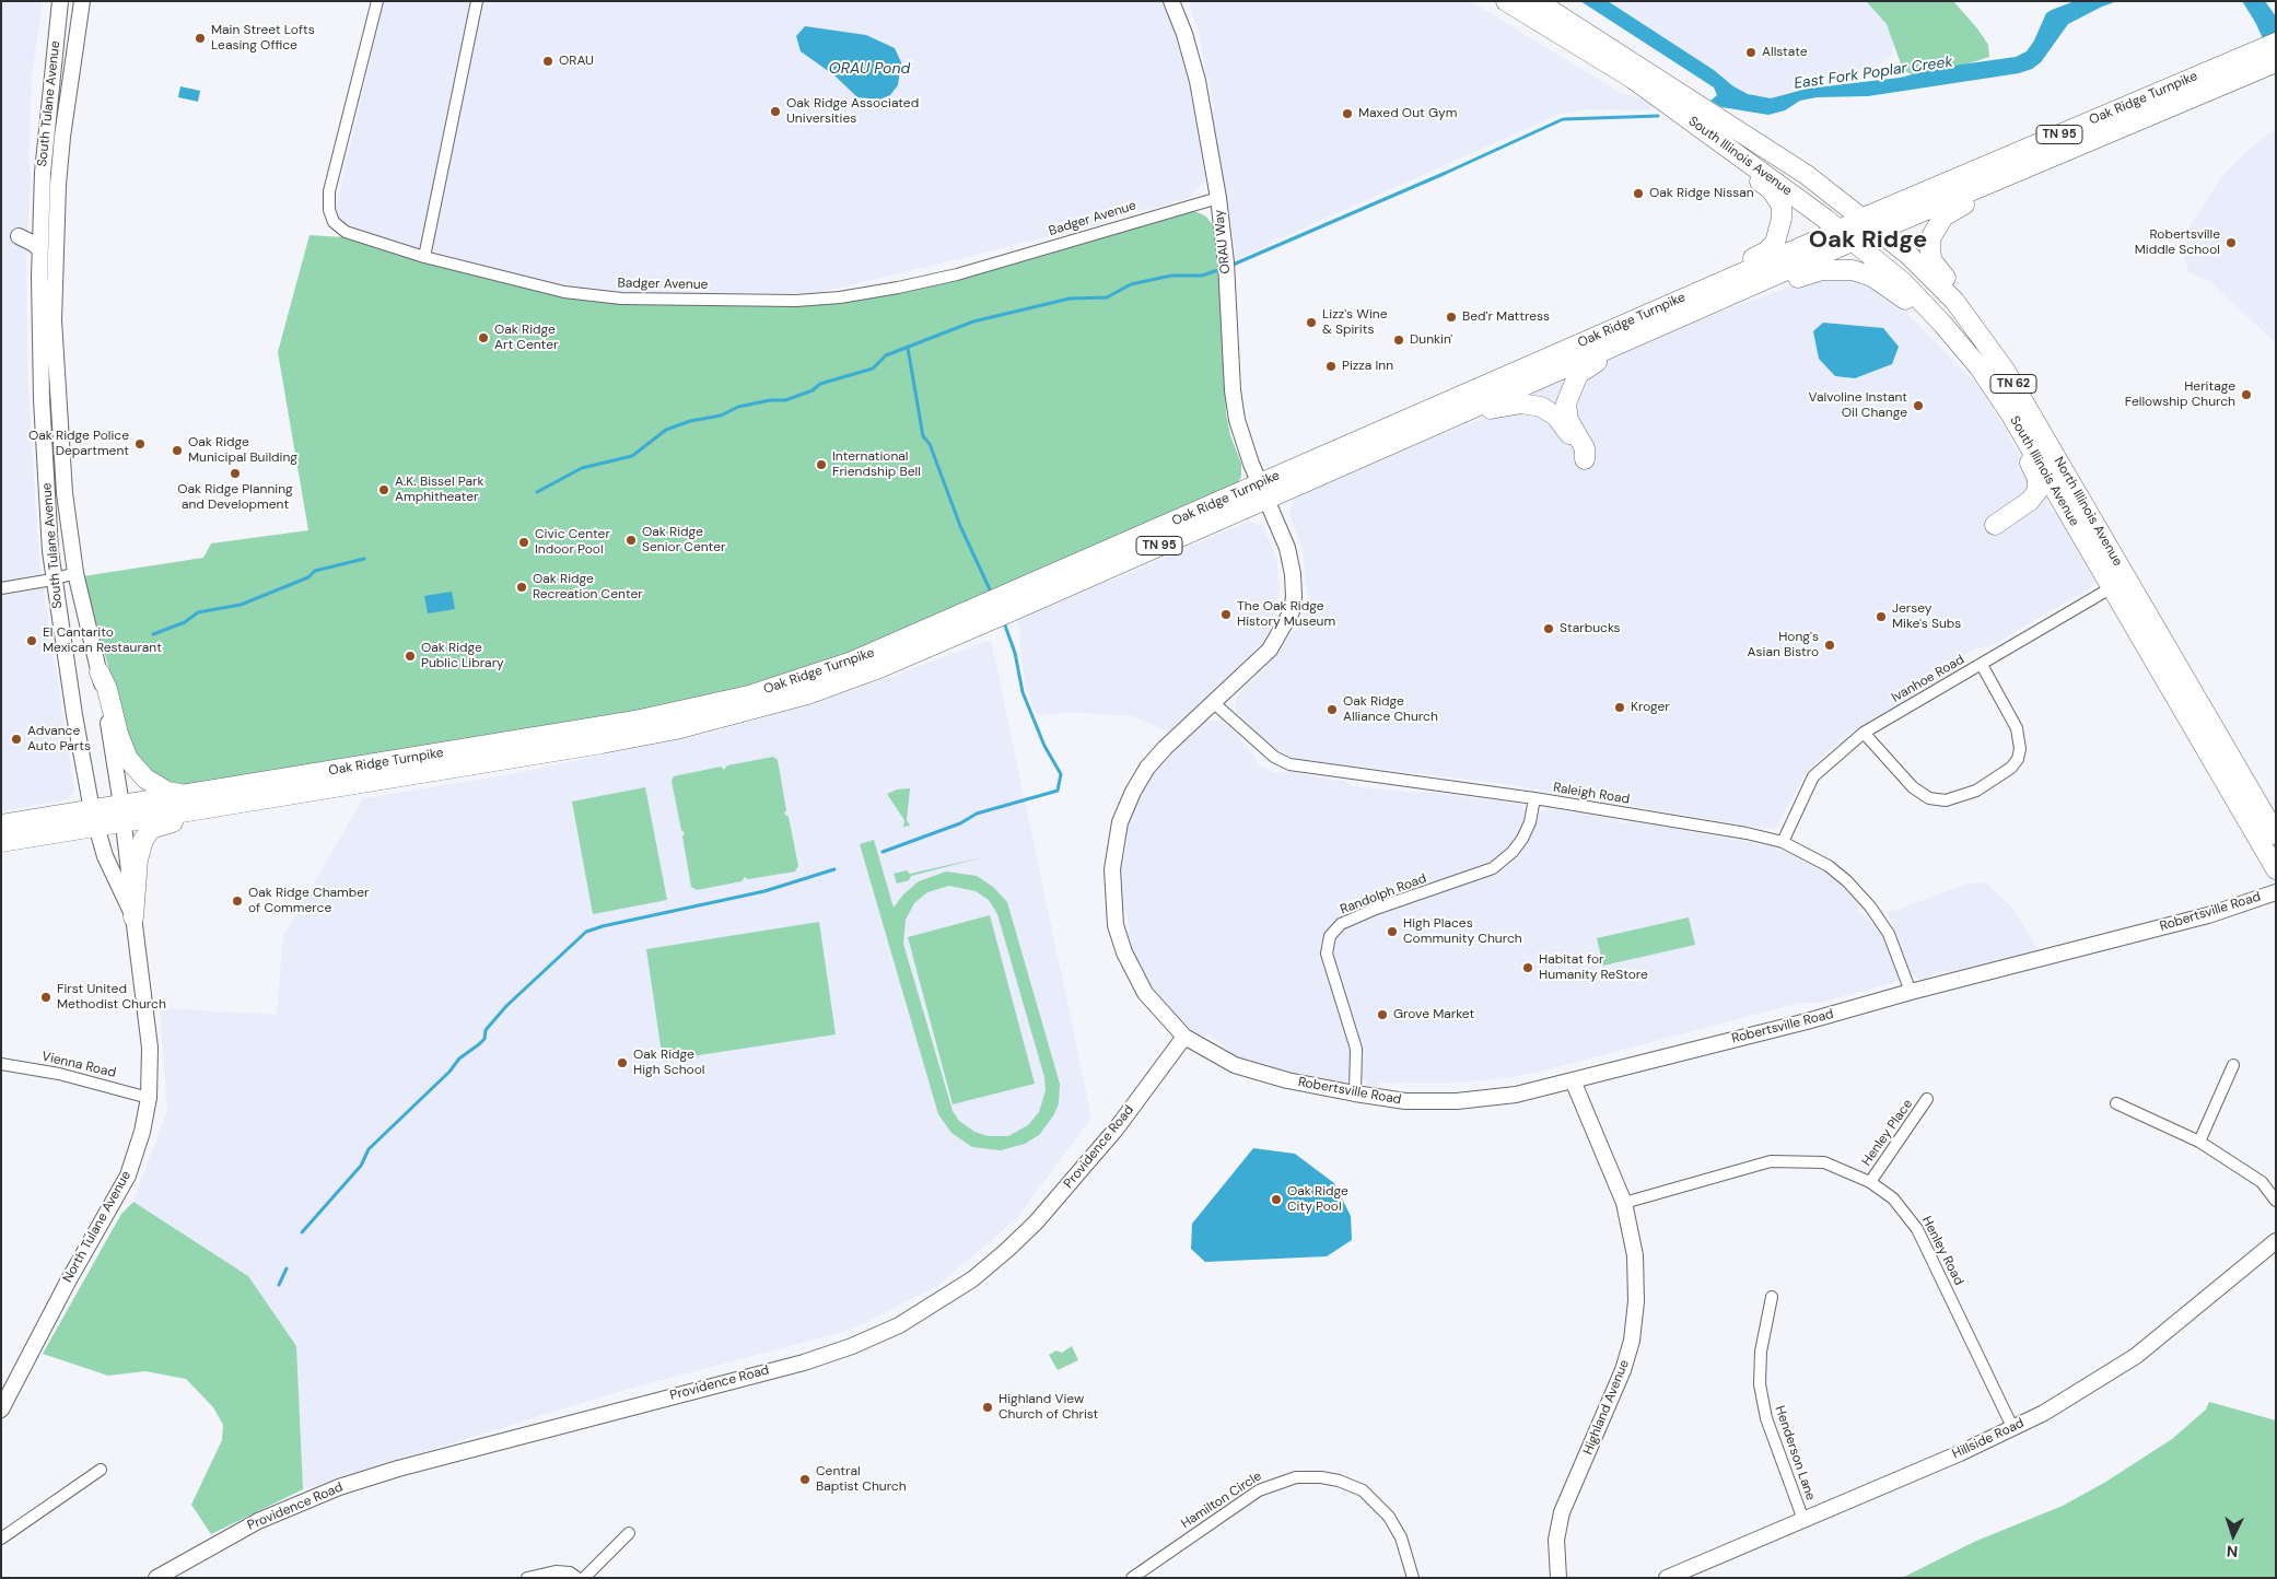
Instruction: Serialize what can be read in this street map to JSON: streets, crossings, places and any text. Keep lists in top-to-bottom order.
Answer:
{
  "streets": {
    "highway": [
      "Oak Ridge Turnpike",
      "TN 95",
      "South Illinois Avenue",
      "TN 62",
      "North Illinois Avenue"
    ],
    "street": [
      "South Tulane Avenue",
      "Badger Avenue",
      "ORAU Way",
      "Ivanhoe Road",
      "Raleigh Road",
      "Randolph Road",
      "Robertsville Road",
      "Vienna Road",
      "Henley Place",
      "Providence Road",
      "North Tulane Avenue",
      "Henley Road",
      "Highland Avenue",
      "Hillside Road",
      "Henderson Lane",
      "Hamilton Circle"
    ]
  },
  "crossings": [
    ["Oak Ridge Turnpike", "South Tulane Avenue"],
    ["Oak Ridge Turnpike", "South Illinois Avenue"],
    ["Oak Ridge Turnpike", "ORAU Way"],
    ["Oak Ridge Turnpike", "North Illinois Avenue"],
    ["Oak Ridge Turnpike", "Robertsville Road"],
    ["Oak Ridge Turnpike", "North Tulane Avenue"],
    ["South Tulane Avenue", "North Tulane Avenue"],
    ["South Illinois Avenue", "North Illinois Avenue"],
    ["South Illinois Avenue", "Ivanhoe Road"],
    ["Badger Avenue", "ORAU Way"],
    ["ORAU Way", "Robertsville Road"],
    ["North Illinois Avenue", "Ivanhoe Road"],
    ["Ivanhoe Road", "Raleigh Road"],
    ["Raleigh Road", "Randolph Road"],
    ["Raleigh Road", "Robertsville Road"],
    ["Randolph Road", "Robertsville Road"],
    ["Robertsville Road", "Providence Road"],
    ["Robertsville Road", "Highland Avenue"],
    ["Vienna Road", "North Tulane Avenue"],
    ["Henley Place", "Henley Road"],
    ["Henley Road", "Highland Avenue"],
    ["Henley Road", "Hillside Road"],
    ["Hillside Road", "Henderson Lane"]
  ],
  "districts": ["Oak Ridge"],
  "water": ["ORAU Pond", "East Fork Poplar Creek"],
  "places": [
    "Main Street Lofts Leasing Office",
    "Allstate",
    "ORAU",
    "Oak Ridge Associated Universities",
    "Maxed Out Gym",
    "Oak Ridge Nissan",
    "Robertsville Middle School",
    "Bed'r Mattress",
    "Lizz's Wine & Spirits",
    "Oak Ridge Art Center",
    "Dunkin'",
    "Pizza Inn",
    "Heritage Fellowship Church",
    "Valvoline Instant Oil Change",
    "Oak Ridge Police Department",
    "Oak Ridge Municipal Building",
    "International Friendship Bell",
    "Oak Ridge Planning and Development",
    "A.K. Bissel Park Amphitheater",
    "Oak Ridge Senior Center",
    "Civic Center Indoor Pool",
    "Oak Ridge Recreation Center",
    "The Oak Ridge History Museum",
    "Jersey Mike's Subs",
    "Starbucks",
    "El Cantarito Mexican Restaurant",
    "Hong's Asian Bistro",
    "Oak Ridge Public Library",
    "Kroger",
    "Oak Ridge Alliance Church",
    "Advance Auto Parts",
    "Oak Ridge Chamber of Commerce",
    "High Places Community Church",
    "Habitat for Humanity ReStore",
    "First United Methodist Church",
    "Grove Market",
    "Oak Ridge High School",
    "Oak Ridge City Pool",
    "Highland View Church of Christ",
    "Central Baptist Church"
  ],
  "north": "bottom"
}
